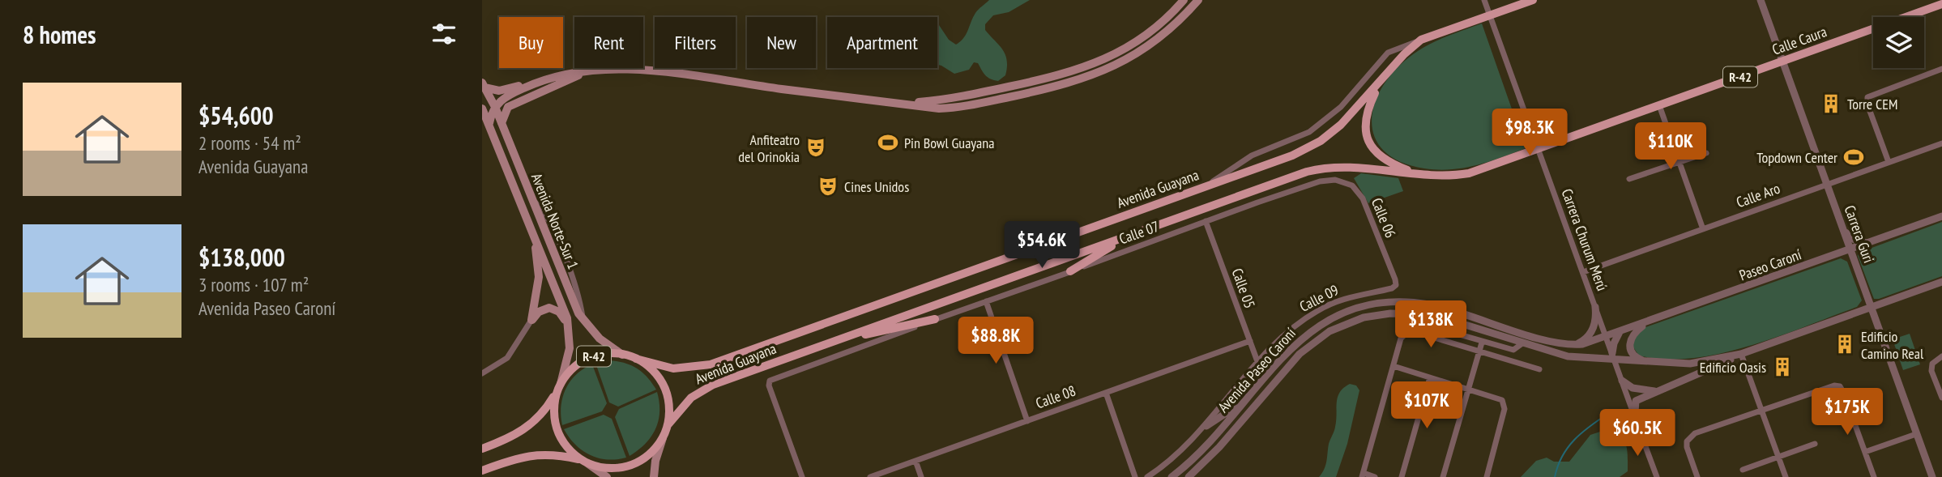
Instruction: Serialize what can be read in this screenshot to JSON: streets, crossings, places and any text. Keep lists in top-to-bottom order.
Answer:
{
  "streets": {
    "main road": [
      "Calle Caura",
      "R-42",
      "Avenida Guayana",
      "Avenida Norte-Sur 1"
    ],
    "street": [
      "Calle Aro",
      "Calle 06",
      "Calle 07",
      "Carrera Guri",
      "Carrera Churum Merú",
      "Paseo Caroní",
      "Calle 05",
      "Calle 09",
      "Avenida Paseo Caroní",
      "Calle 08"
    ]
  },
  "crossings": [
    ["Calle Caura", "R-42"],
    ["Calle Caura", "Avenida Guayana"],
    ["Calle Caura", "Carrera Guri"],
    ["Calle Caura", "Carrera Churum Merú"],
    ["R-42", "Avenida Guayana"],
    ["R-42", "Avenida Norte-Sur 1"],
    ["R-42", "Carrera Churum Merú"],
    ["Avenida Guayana", "Avenida Norte-Sur 1"],
    ["Avenida Guayana", "Carrera Churum Merú"],
    ["Calle Aro", "Carrera Guri"],
    ["Calle Aro", "Carrera Churum Merú"],
    ["Calle 06", "Calle 07"],
    ["Calle 06", "Calle 09"],
    ["Calle 07", "Calle 05"],
    ["Carrera Guri", "Paseo Caroní"],
    ["Carrera Churum Merú", "Paseo Caroní"],
    ["Carrera Churum Merú", "Avenida Paseo Caroní"],
    ["Paseo Caroní", "Avenida Paseo Caroní"],
    ["Calle 05", "Calle 09"],
    ["Calle 05", "Calle 08"]
  ],
  "places": {
    "building": ["Torre CEM", "Edificio Camino Real", "Edificio Oasis"],
    "sports": ["Pin Bowl Guayana", "Topdown Center"],
    "theatre": ["Anfiteatro del Orinokia", "Cines Unidos"]
  },
  "page": {
    "heading": "8 homes",
    "chip": [
      "Buy",
      "Rent",
      "Filters",
      "New",
      "Apartment"
    ],
    "list": [
      {
        "name": "$54,600",
        "note": "2 rooms · 54 m² · Avenida Guayana"
      },
      {
        "name": "$138,000",
        "note": "3 rooms · 107 m² · Avenida Paseo Caroní"
      }
    ],
    "price": [
      "$98.3K",
      "$110K",
      "$54.6K",
      "$138K",
      "$88.8K",
      "$107K",
      "$175K",
      "$60.5K"
    ]
  }
}
